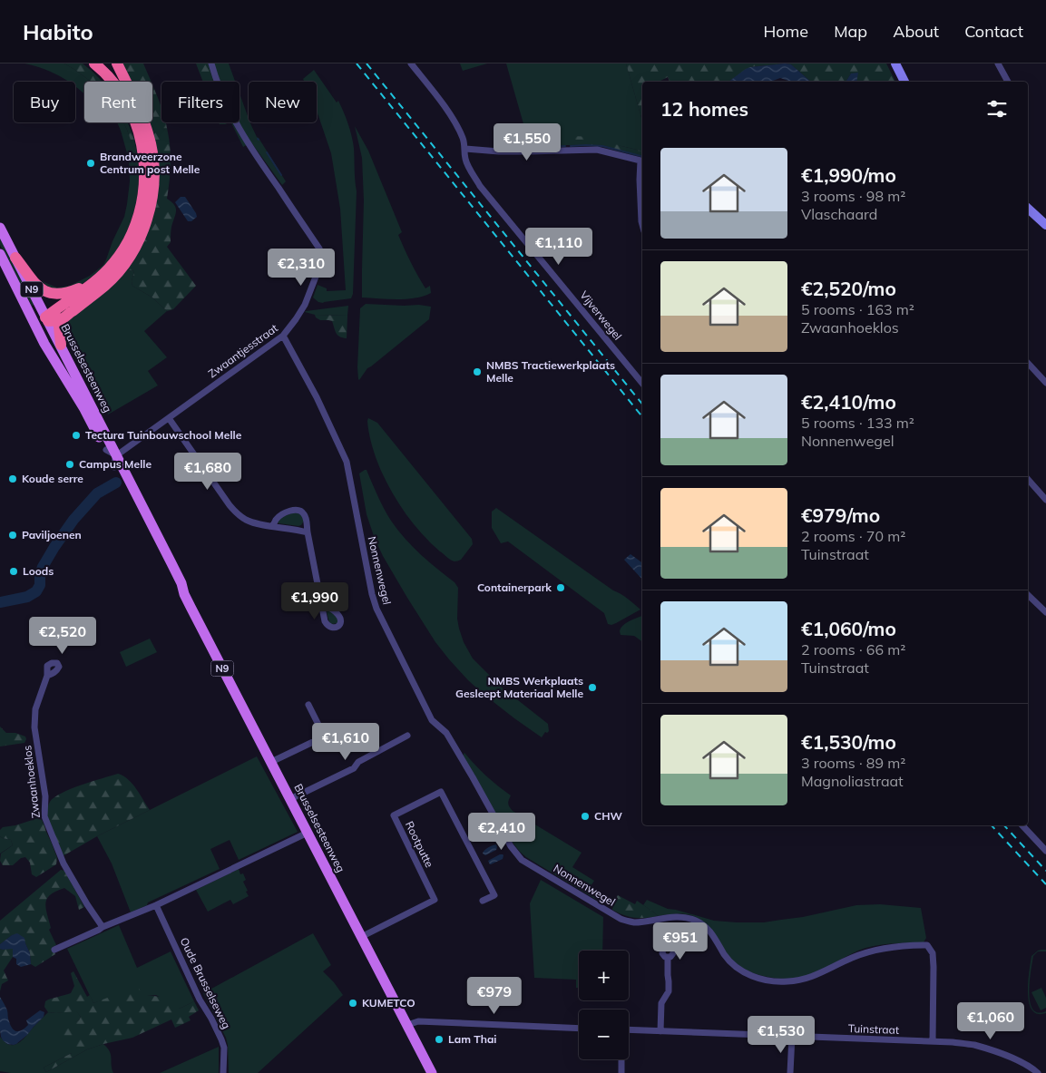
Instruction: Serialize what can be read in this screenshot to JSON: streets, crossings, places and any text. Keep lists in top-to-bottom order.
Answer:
{
  "streets": {
    "main road": ["N9", "Brusselsesteenweg"],
    "street": [
      "Vijverwegel",
      "Zwaantjesstraat",
      "Nonnenwegel",
      "Zwaanhoeklos",
      "Rootputte",
      "Oude Brusselseweg",
      "Tuinstraat"
    ]
  },
  "crossings": [
    ["Zwaantjesstraat", "Brusselsesteenweg"],
    ["Zwaantjesstraat", "Nonnenwegel"],
    ["Brusselsesteenweg", "Rootputte"],
    ["Nonnenwegel", "Tuinstraat"]
  ],
  "places": [
    "Brandweerzone Centrum post Melle",
    "NMBS Tractiewerkplaats Melle",
    "Tectura Tuinbouwschool Melle",
    "Campus Melle",
    "Koude serre",
    "Paviljoenen",
    "Loods",
    "Containerpark",
    "NMBS Werkplaats Gesleept Materiaal Melle",
    "CHW",
    "KUMETCO",
    "Lam Thai"
  ],
  "page": {
    "header": "Habito",
    "nav": [
      "Home",
      "Map",
      "About",
      "Contact"
    ],
    "chip": [
      "Buy",
      "Rent",
      "Filters",
      "New"
    ],
    "heading": "12 homes",
    "price": [
      "€1,550",
      "€1,110",
      "€2,310",
      "€1,680",
      "€1,990",
      "€2,520",
      "€1,610",
      "€2,410",
      "€951",
      "€979",
      "€1,060",
      "€1,530"
    ],
    "list": [
      {
        "name": "€1,990/mo",
        "note": "3 rooms · 98 m² · Vlaschaard"
      },
      {
        "name": "€2,520/mo",
        "note": "5 rooms · 163 m² · Zwaanhoeklos"
      },
      {
        "name": "€2,410/mo",
        "note": "5 rooms · 133 m² · Nonnenwegel"
      },
      {
        "name": "€979/mo",
        "note": "2 rooms · 70 m² · Tuinstraat"
      },
      {
        "name": "€1,060/mo",
        "note": "2 rooms · 66 m² · Tuinstraat"
      },
      {
        "name": "€1,530/mo",
        "note": "3 rooms · 89 m² · Magnoliastraat"
      }
    ],
    "map_buttons": ["+", "−"]
  }
}
